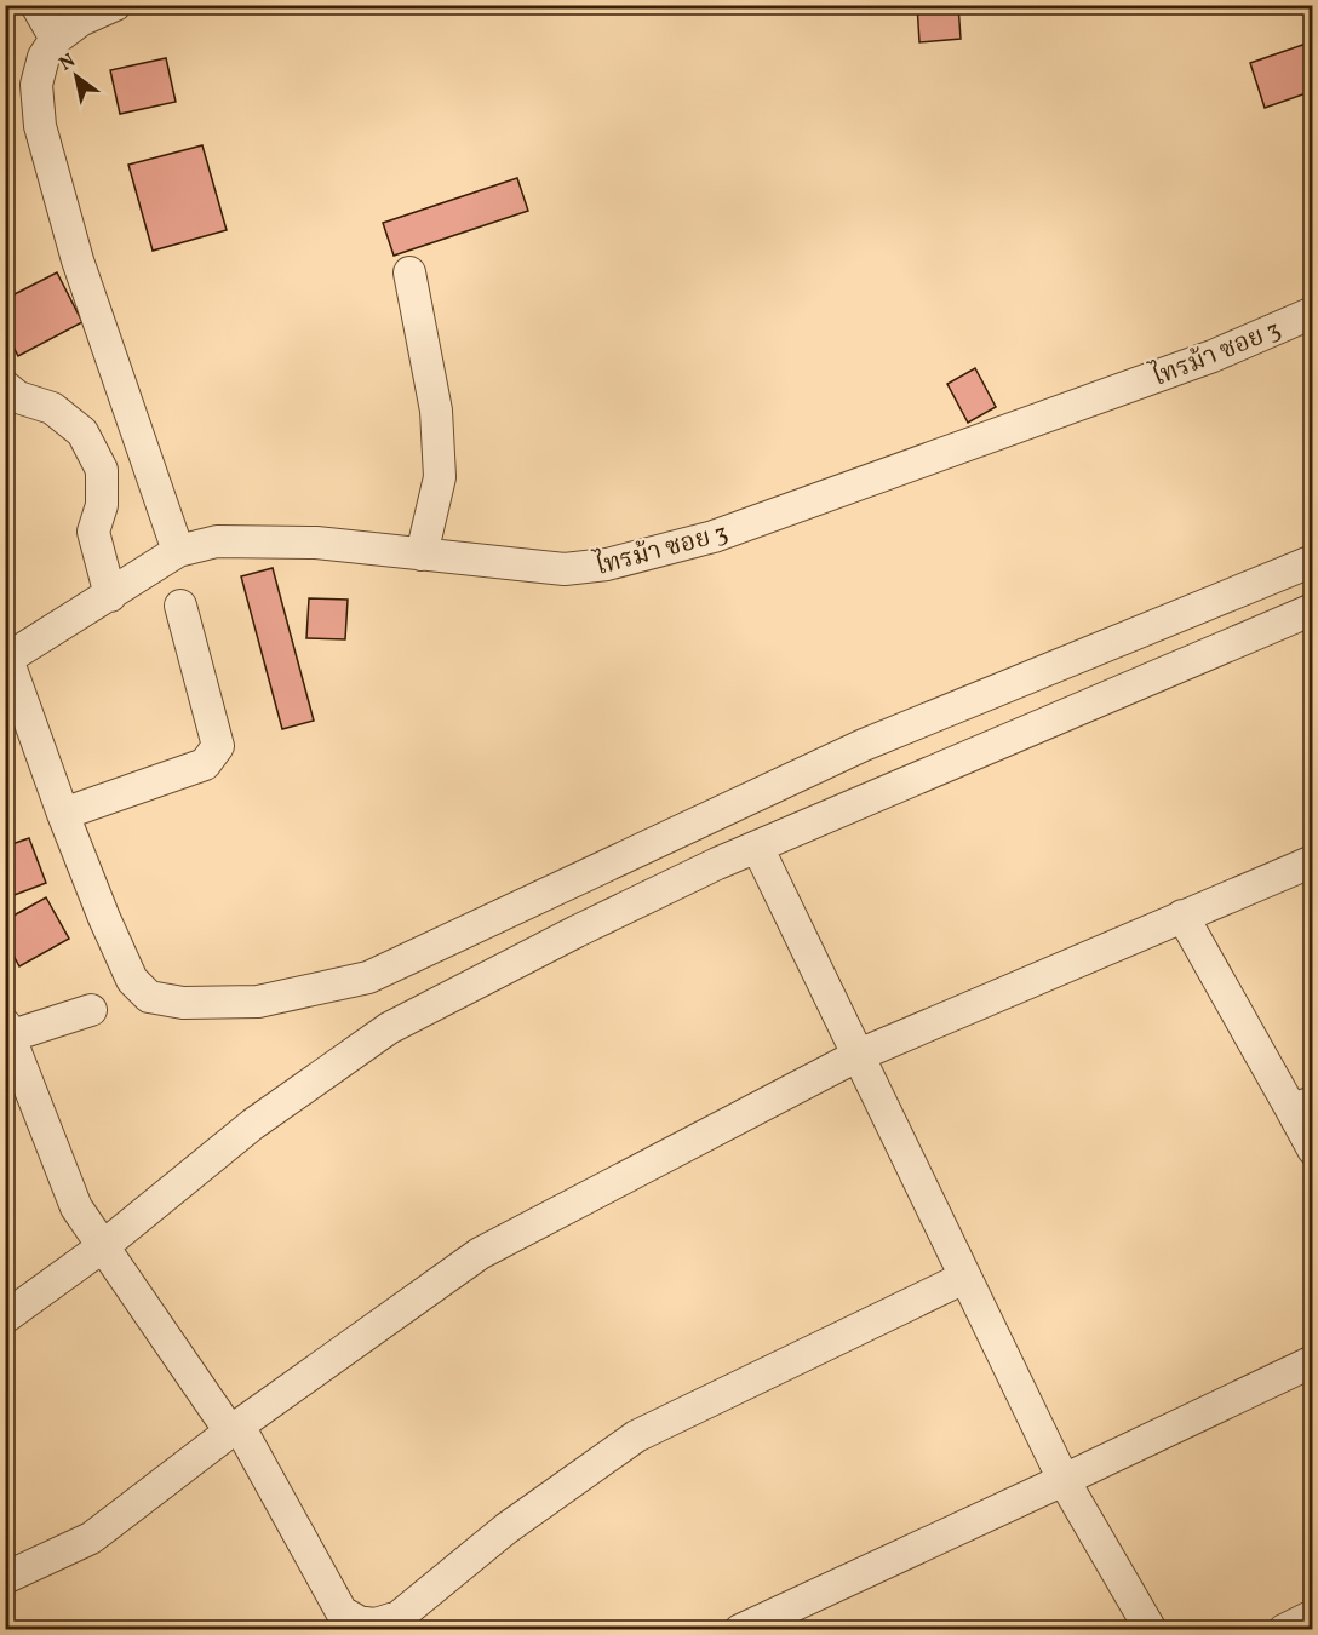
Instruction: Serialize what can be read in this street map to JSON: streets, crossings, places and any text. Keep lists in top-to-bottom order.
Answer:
{
  "streets": {
    "street": ["ไทรม้า ซอย 3"]
  },
  "north": "top left"
}
